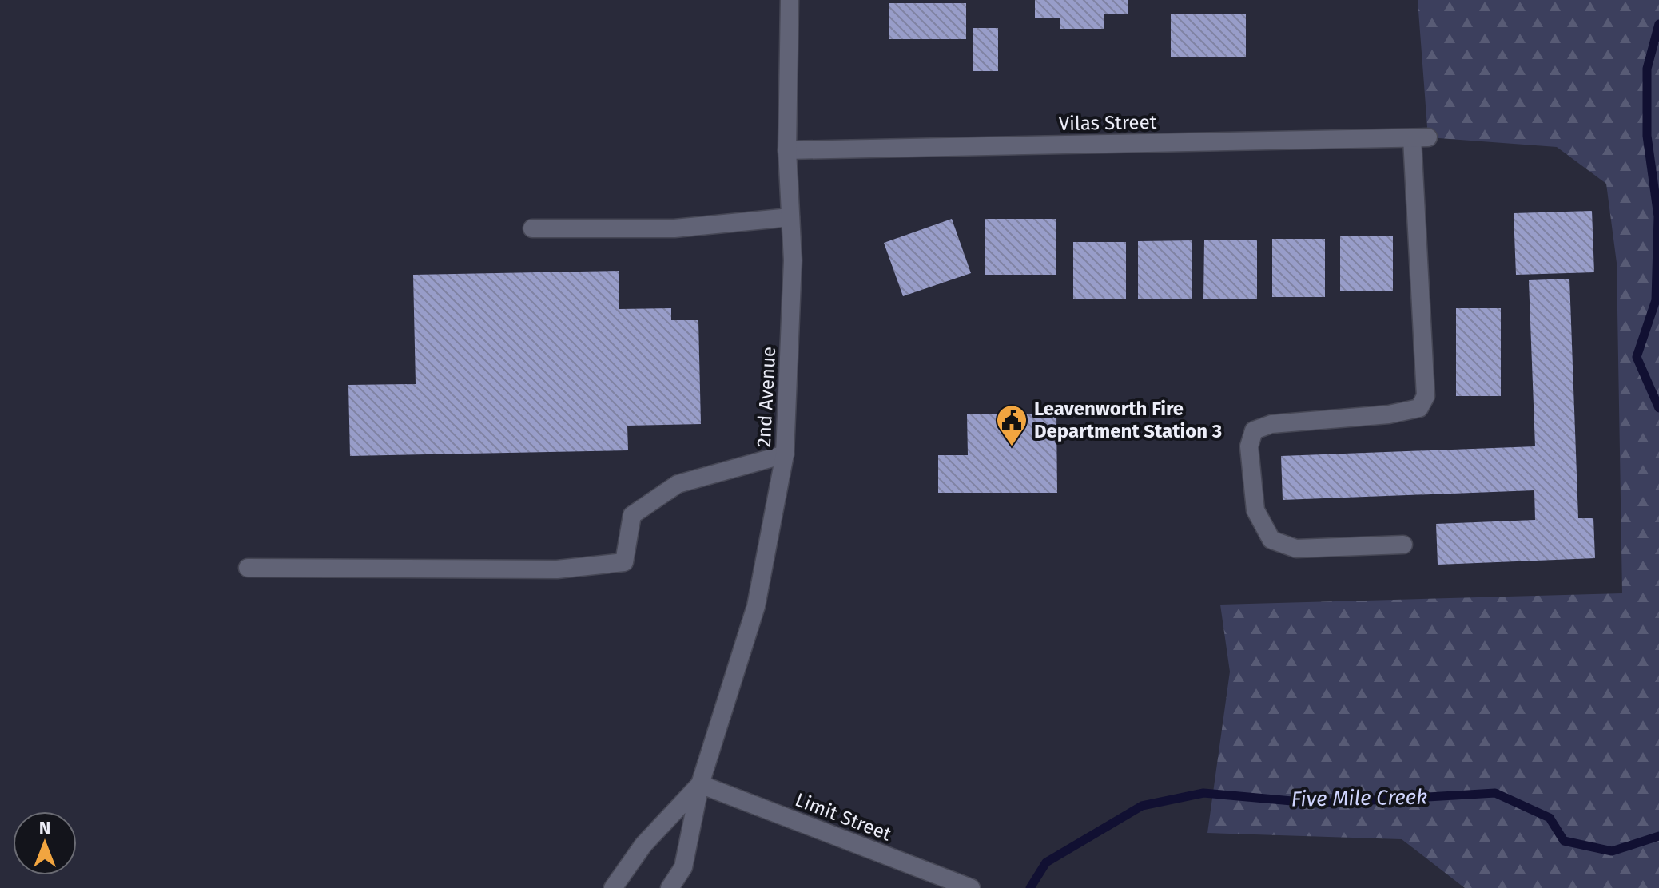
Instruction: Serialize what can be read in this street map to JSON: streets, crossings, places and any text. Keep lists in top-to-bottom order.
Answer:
{
  "streets": {
    "street": ["Vilas Street", "2nd Avenue", "Limit Street"]
  },
  "crossings": [
    ["Vilas Street", "2nd Avenue"],
    ["2nd Avenue", "Limit Street"]
  ],
  "water": ["Five Mile Creek"],
  "places": {
    "public building": ["Leavenworth Fire Department Station 3"]
  },
  "north": "top"
}
